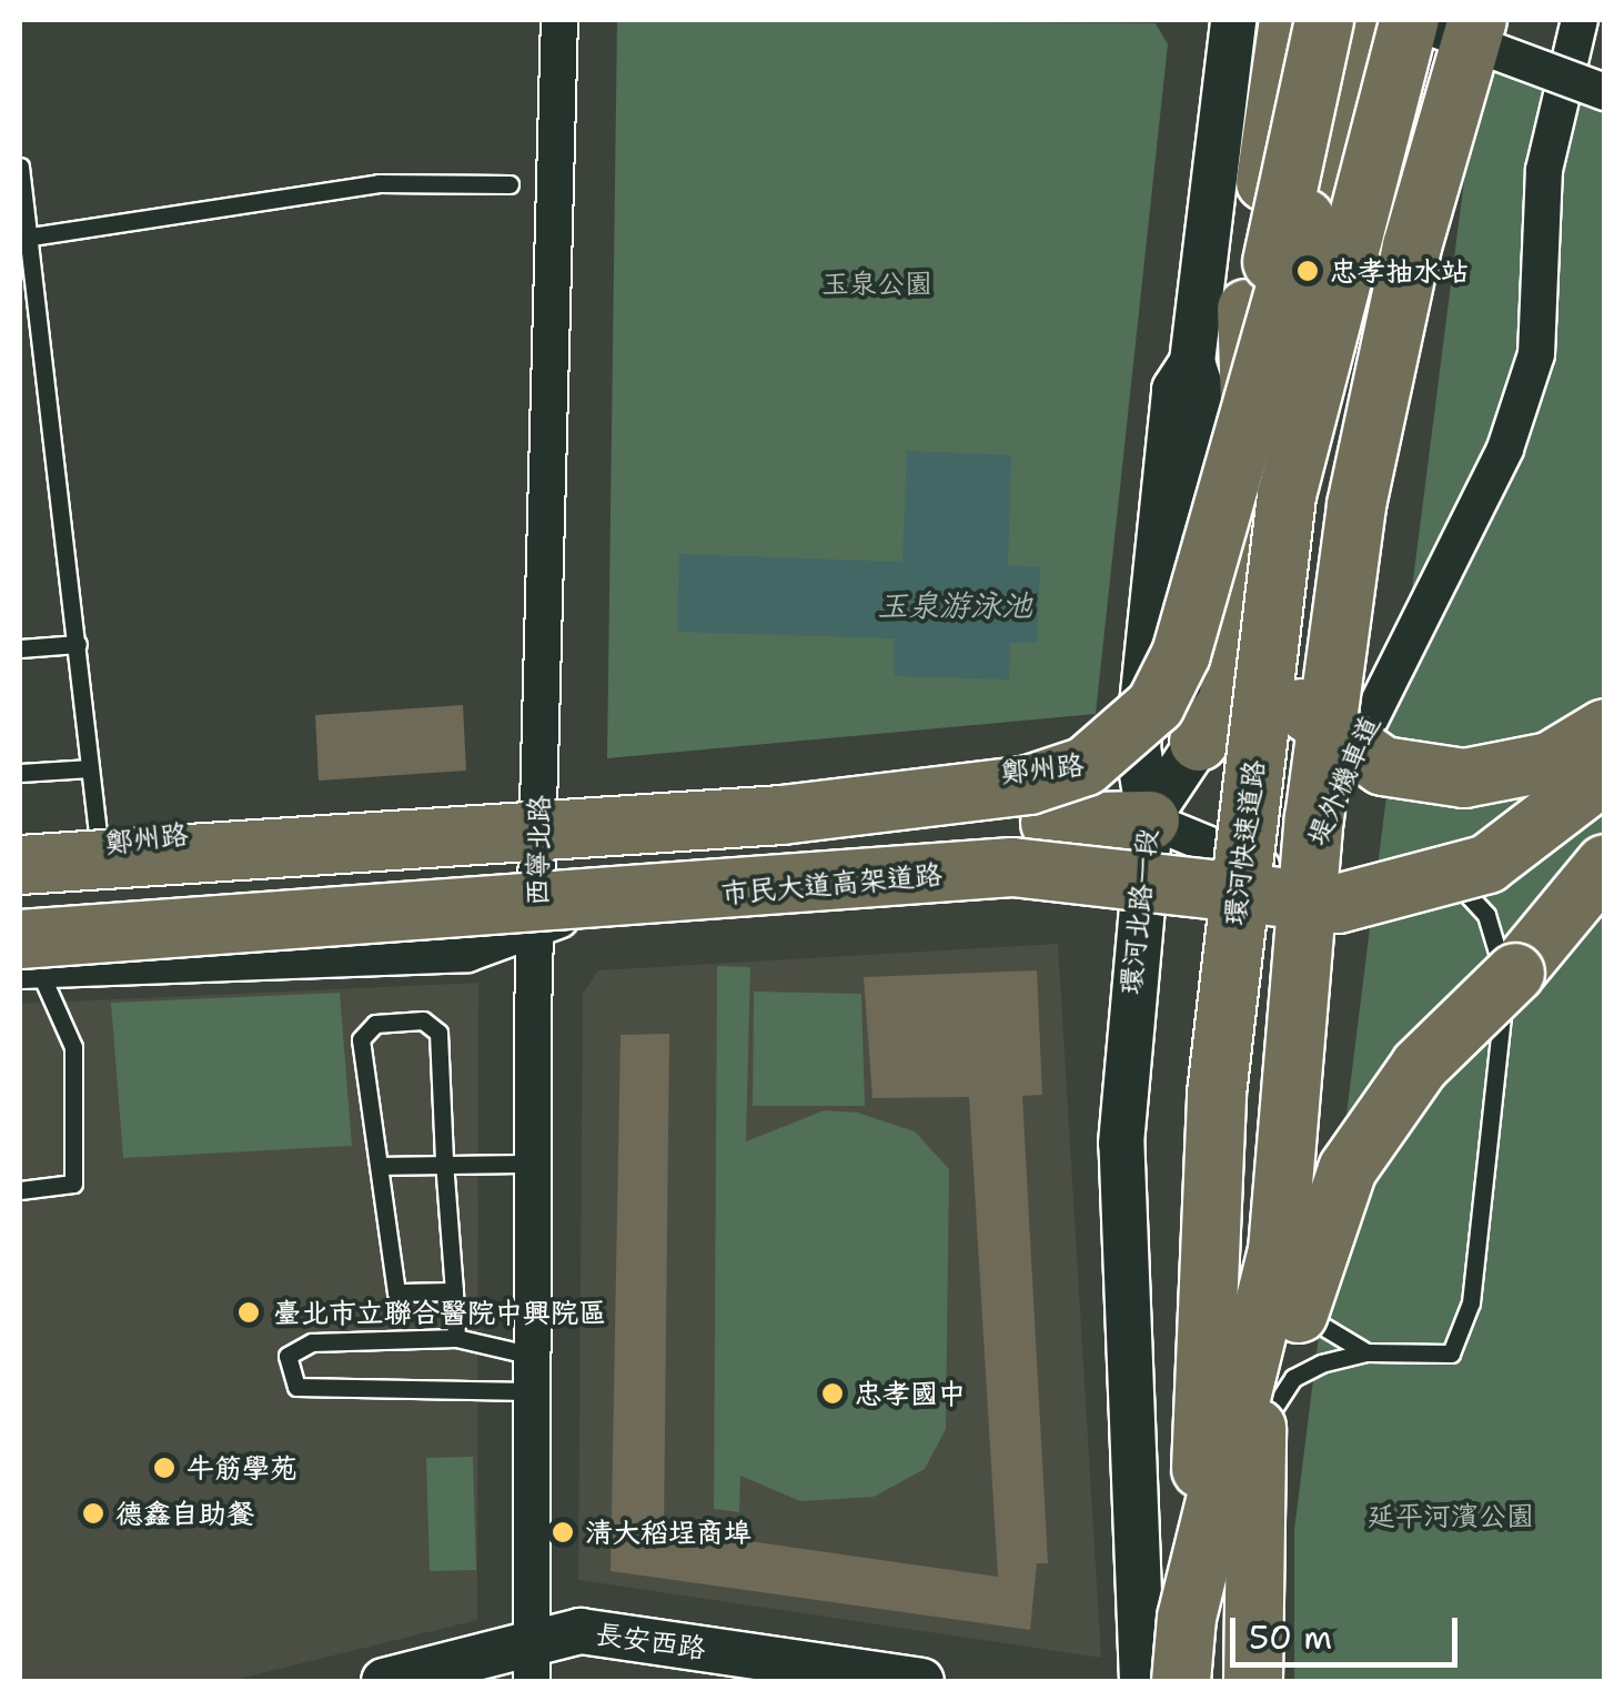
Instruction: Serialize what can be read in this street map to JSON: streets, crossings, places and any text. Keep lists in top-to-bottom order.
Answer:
{
  "streets": {
    "highway": ["環河快速道路", "市民大道高架道路"],
    "street": [
      "鄭州路",
      "堤外機車道",
      "西寧北路",
      "環河北路一段",
      "長安西路"
    ]
  },
  "crossings": [
    ["鄭州路", "西寧北路"],
    ["鄭州路", "環河北路一段"],
    ["西寧北路", "長安西路"]
  ],
  "water": ["玉泉游泳池"],
  "parks": ["玉泉公園", "延平河濱公園"],
  "places": [
    "忠孝抽水站",
    "臺北市立聯合醫院中興院區",
    "忠孝國中",
    "牛筋學苑",
    "德鑫自助餐",
    "清大稻埕商埠"
  ],
  "scale_bar": "50 m"
}
